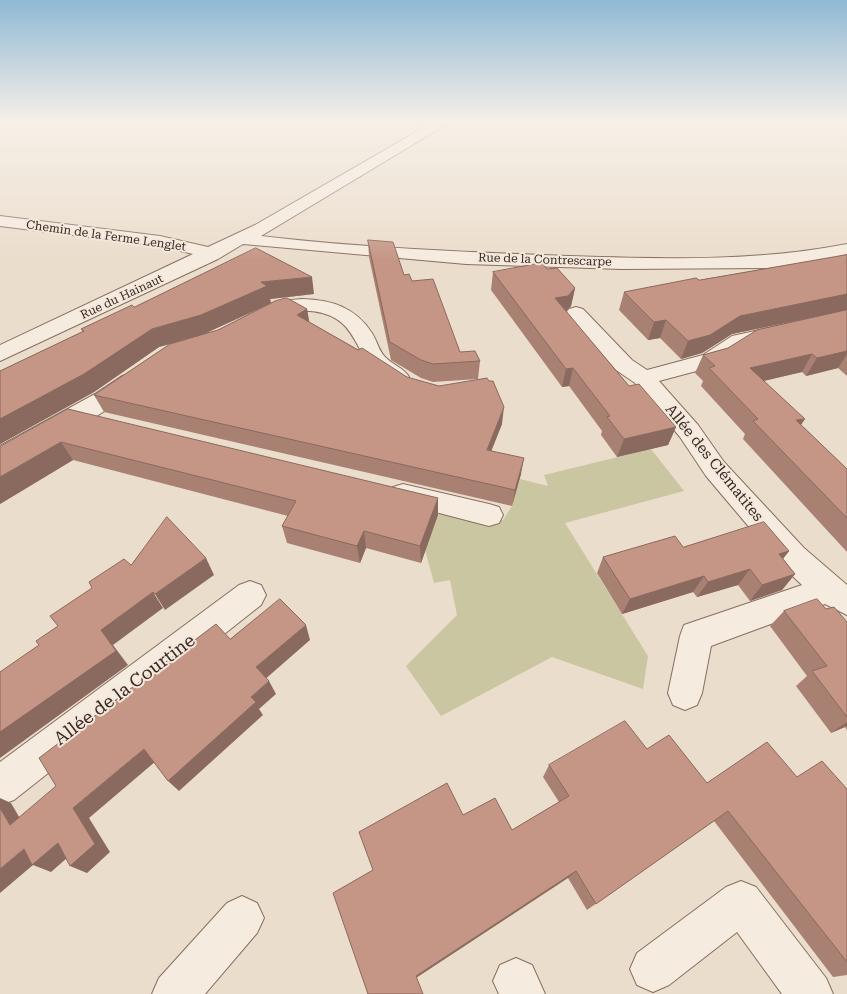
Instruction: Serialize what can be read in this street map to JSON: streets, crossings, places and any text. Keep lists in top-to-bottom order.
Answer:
{
  "streets": {
    "street": [
      "Chemin de la Ferme Lenglet",
      "Rue de la Contrescarpe",
      "Rue du Hainaut",
      "Allée des Clématites",
      "Allée de la Courtine"
    ]
  },
  "crossings": [
    ["Chemin de la Ferme Lenglet", "Rue du Hainaut"],
    ["Rue de la Contrescarpe", "Rue du Hainaut"]
  ]
}
